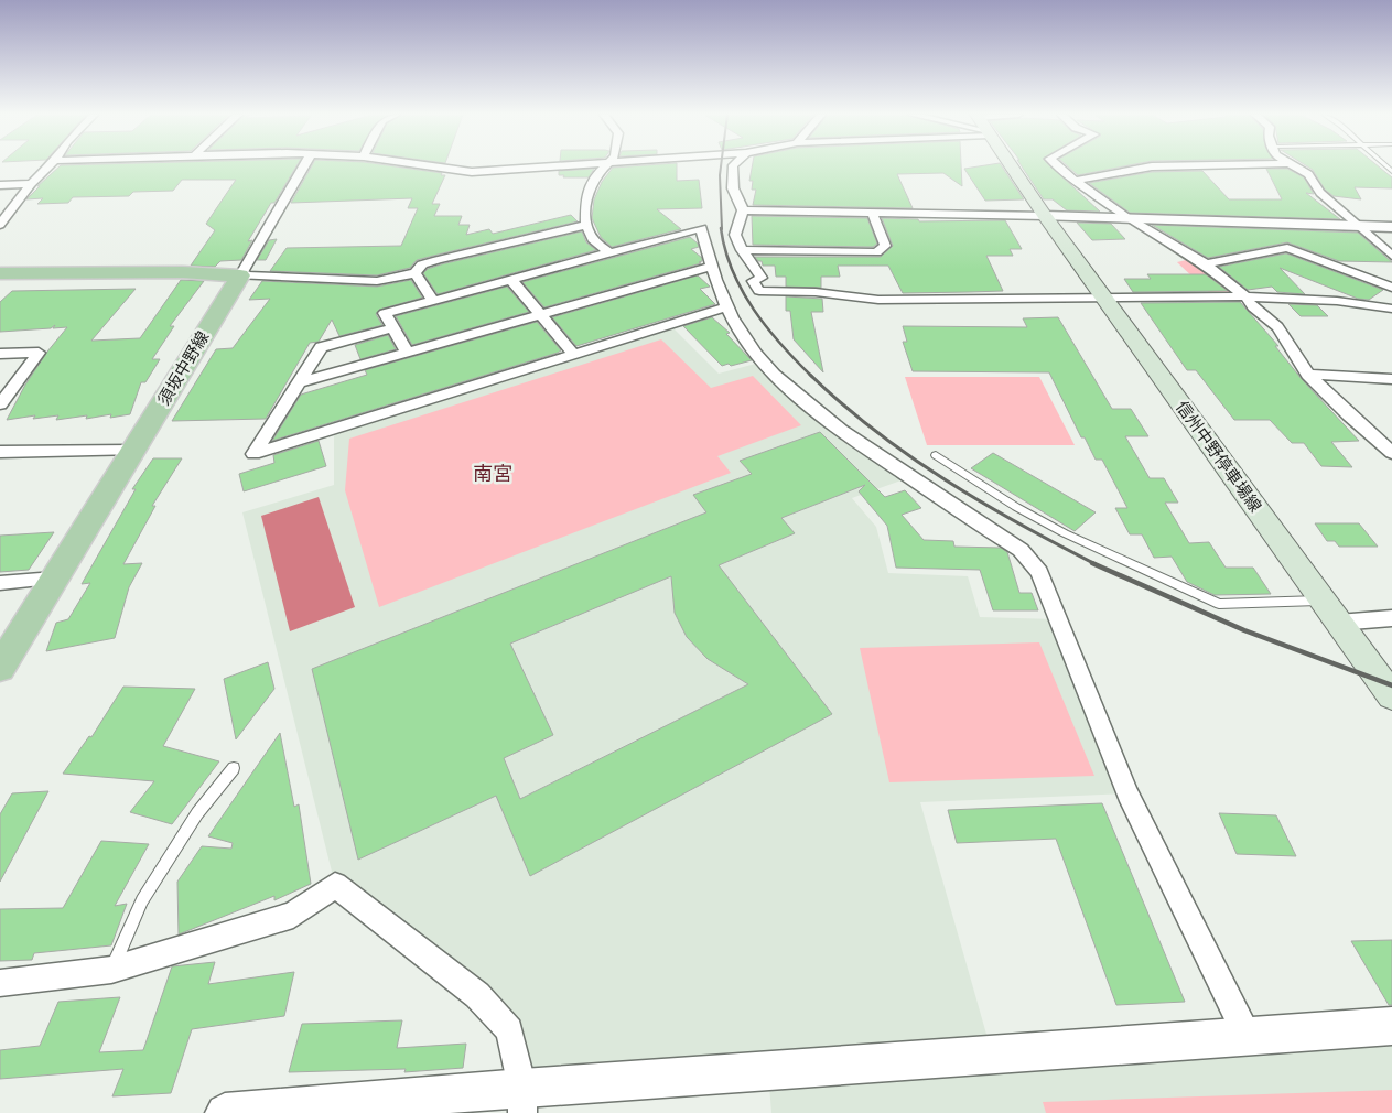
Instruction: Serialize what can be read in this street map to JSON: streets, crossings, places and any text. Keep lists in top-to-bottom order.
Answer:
{
  "streets": {
    "main road": ["須坂中野線", "信州中野停車場線"]
  },
  "districts": ["南宮"]
}
